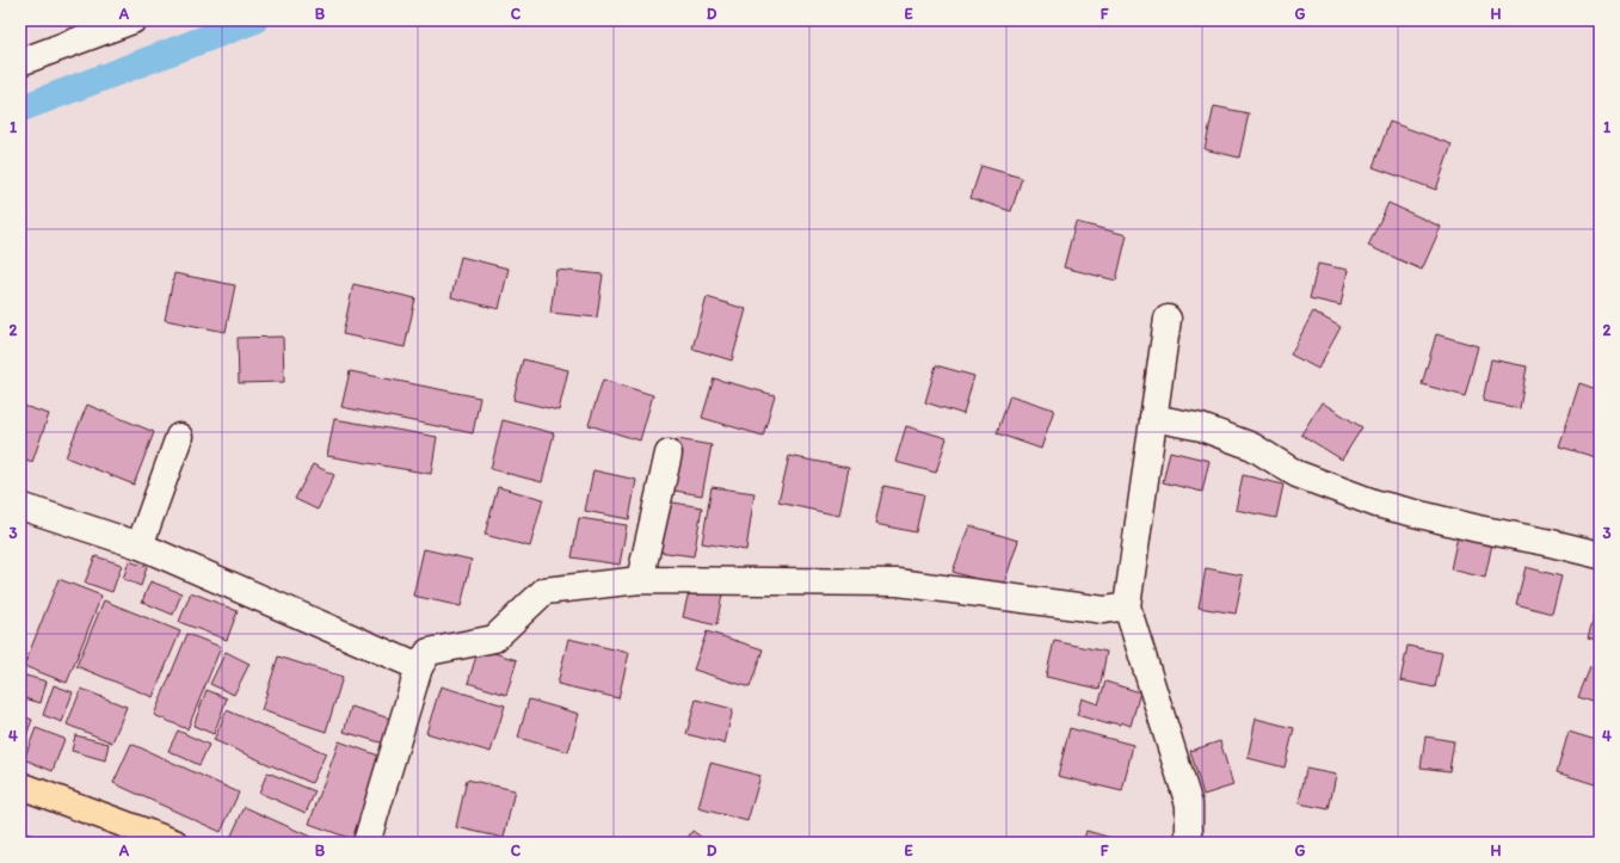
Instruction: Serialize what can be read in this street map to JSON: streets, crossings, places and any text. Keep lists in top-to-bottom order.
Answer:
{
  "grid": {
    "columns": [
      "A",
      "B",
      "C",
      "D",
      "E",
      "F",
      "G",
      "H"
    ],
    "rows": [
      "1",
      "2",
      "3",
      "4"
    ]
  }
}
